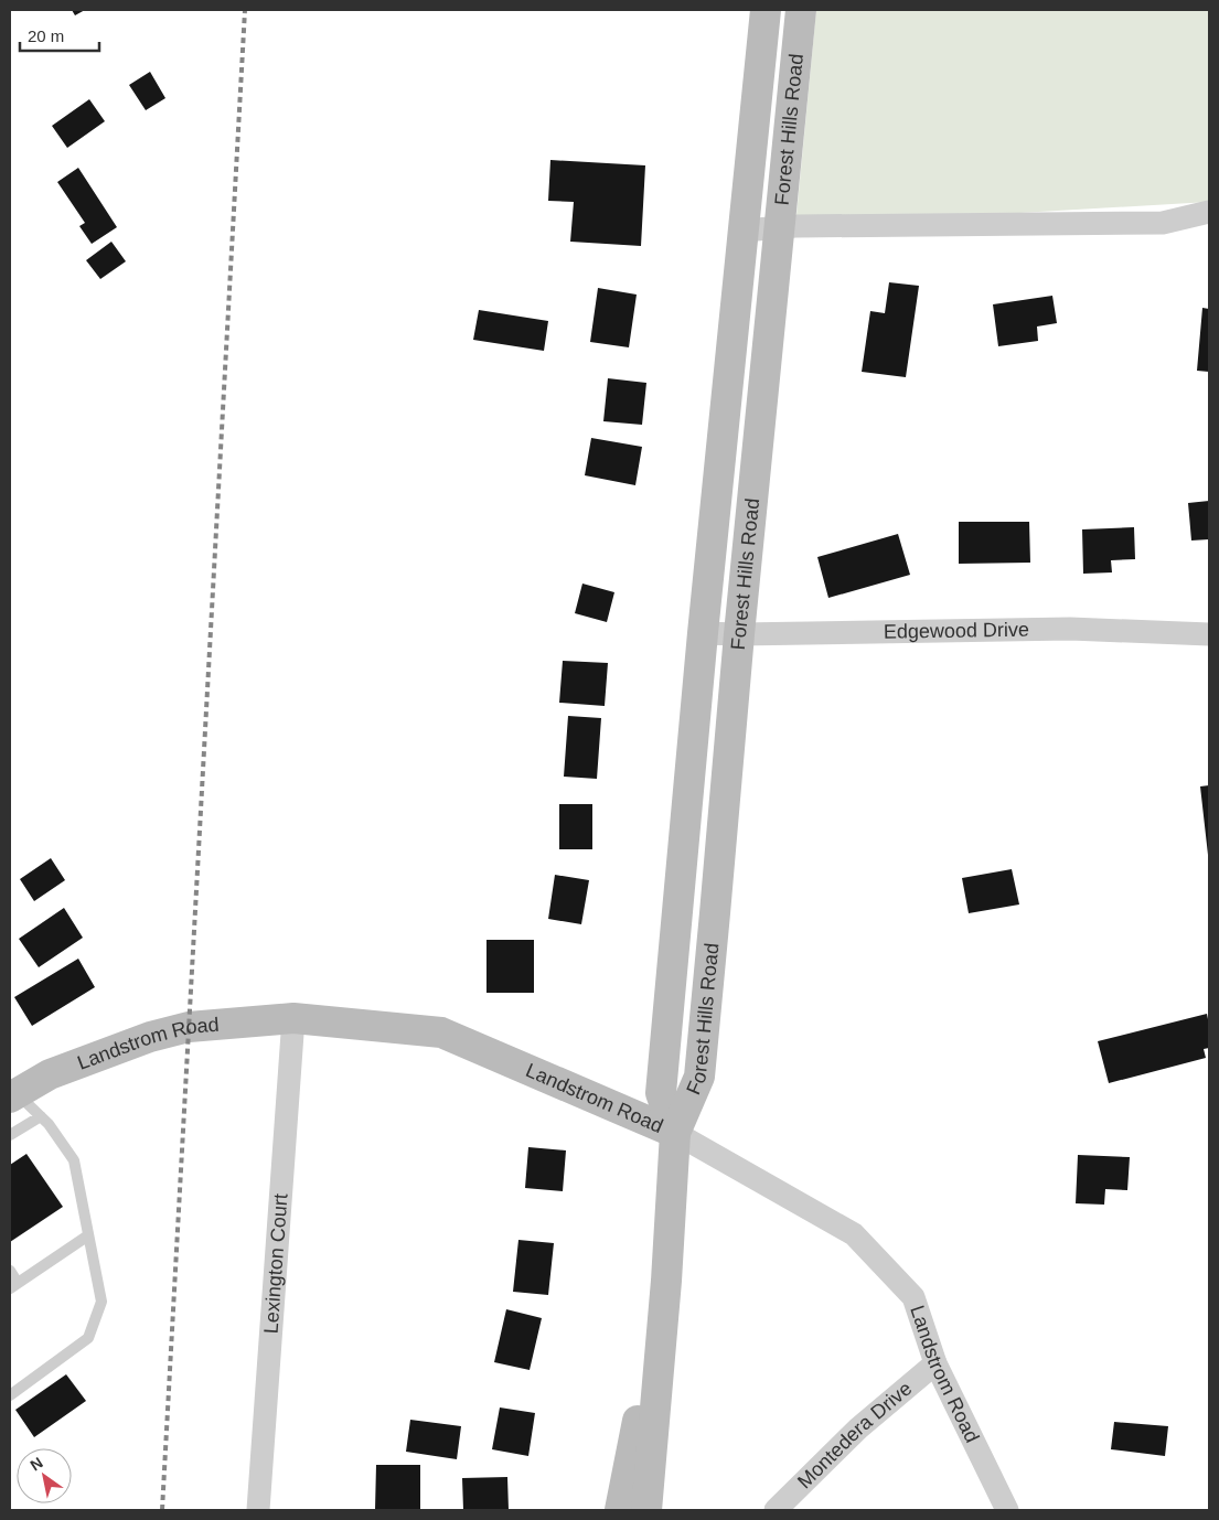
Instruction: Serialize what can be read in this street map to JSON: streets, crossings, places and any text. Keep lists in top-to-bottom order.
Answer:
{
  "streets": {
    "street": [
      "Forest Hills Road",
      "Edgewood Drive",
      "Landstrom Road",
      "Lexington Court",
      "Montedera Drive"
    ]
  },
  "crossings": [
    ["Forest Hills Road", "Edgewood Drive"],
    ["Forest Hills Road", "Landstrom Road"],
    ["Landstrom Road", "Lexington Court"],
    ["Landstrom Road", "Montedera Drive"]
  ],
  "scale_bar": "20 m",
  "north": "top left"
}
